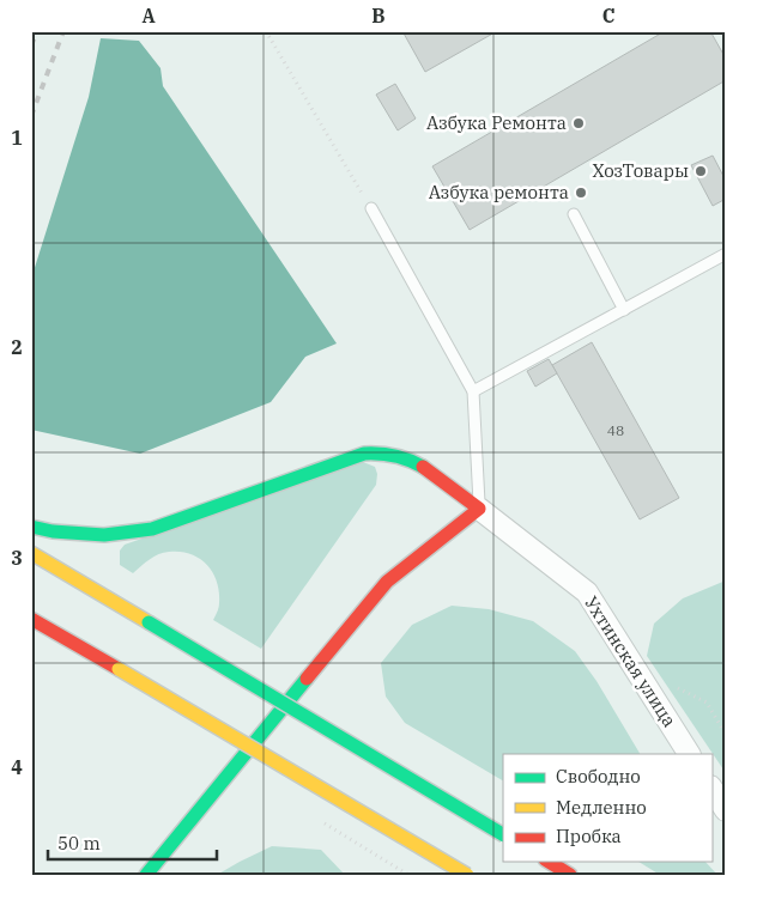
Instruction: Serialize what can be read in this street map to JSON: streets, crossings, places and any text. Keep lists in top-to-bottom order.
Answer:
{
  "streets": {
    "street": ["Ухтинская улица"]
  },
  "places": ["Азбука Ремонта", "ХозТовары", "Азбука ремонта"],
  "house_numbers": ["48"],
  "legend": ["Свободно", "Медленно", "Пробка"],
  "scale_bar": "50 m",
  "grid": {
    "columns": ["A", "B", "C"],
    "rows": [
      "1",
      "2",
      "3",
      "4"
    ]
  }
}
